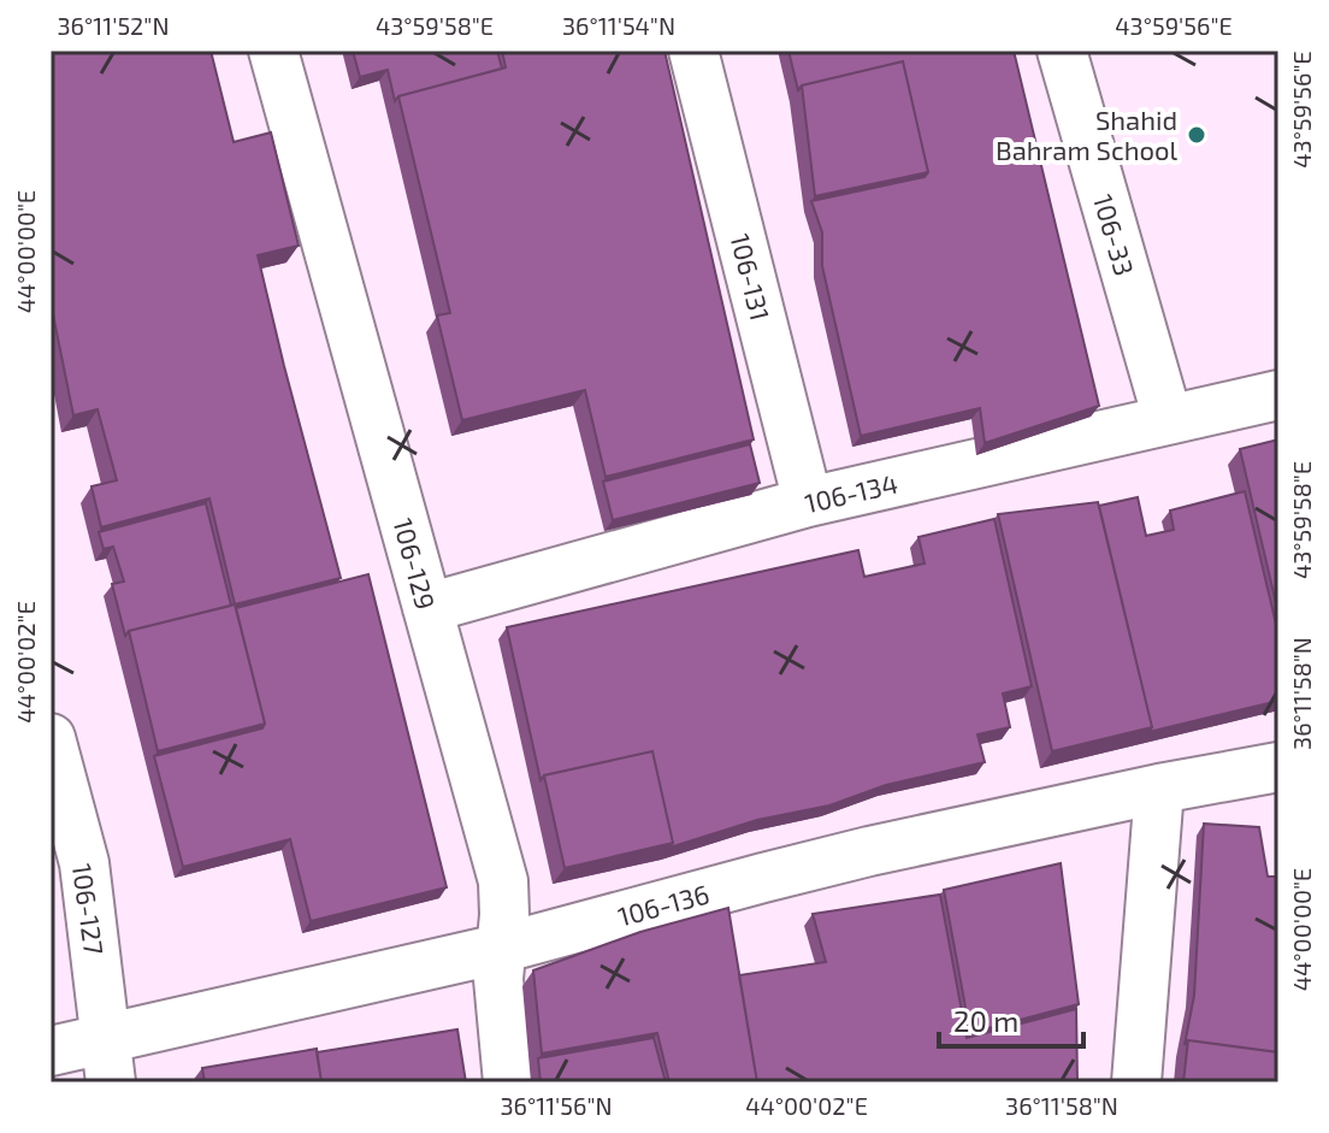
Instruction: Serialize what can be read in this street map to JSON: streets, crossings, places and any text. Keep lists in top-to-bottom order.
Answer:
{
  "streets": {
    "street": [
      "106-33",
      "106-131",
      "106-134",
      "106-129",
      "106-136",
      "106-127"
    ]
  },
  "crossings": [
    ["106-33", "106-134"],
    ["106-131", "106-134"],
    ["106-134", "106-129"],
    ["106-129", "106-136"],
    ["106-136", "106-127"]
  ],
  "places": ["Shahid Bahram School"],
  "scale_bar": "20 m",
  "coordinates": [
    "36°11'52\"N",
    "43°59'58\"E",
    "36°11'54\"N",
    "43°59'56\"E",
    "44°00'00\"E",
    "44°00'02\"E",
    "36°11'58\"N",
    "36°11'56\"N"
  ]
}
